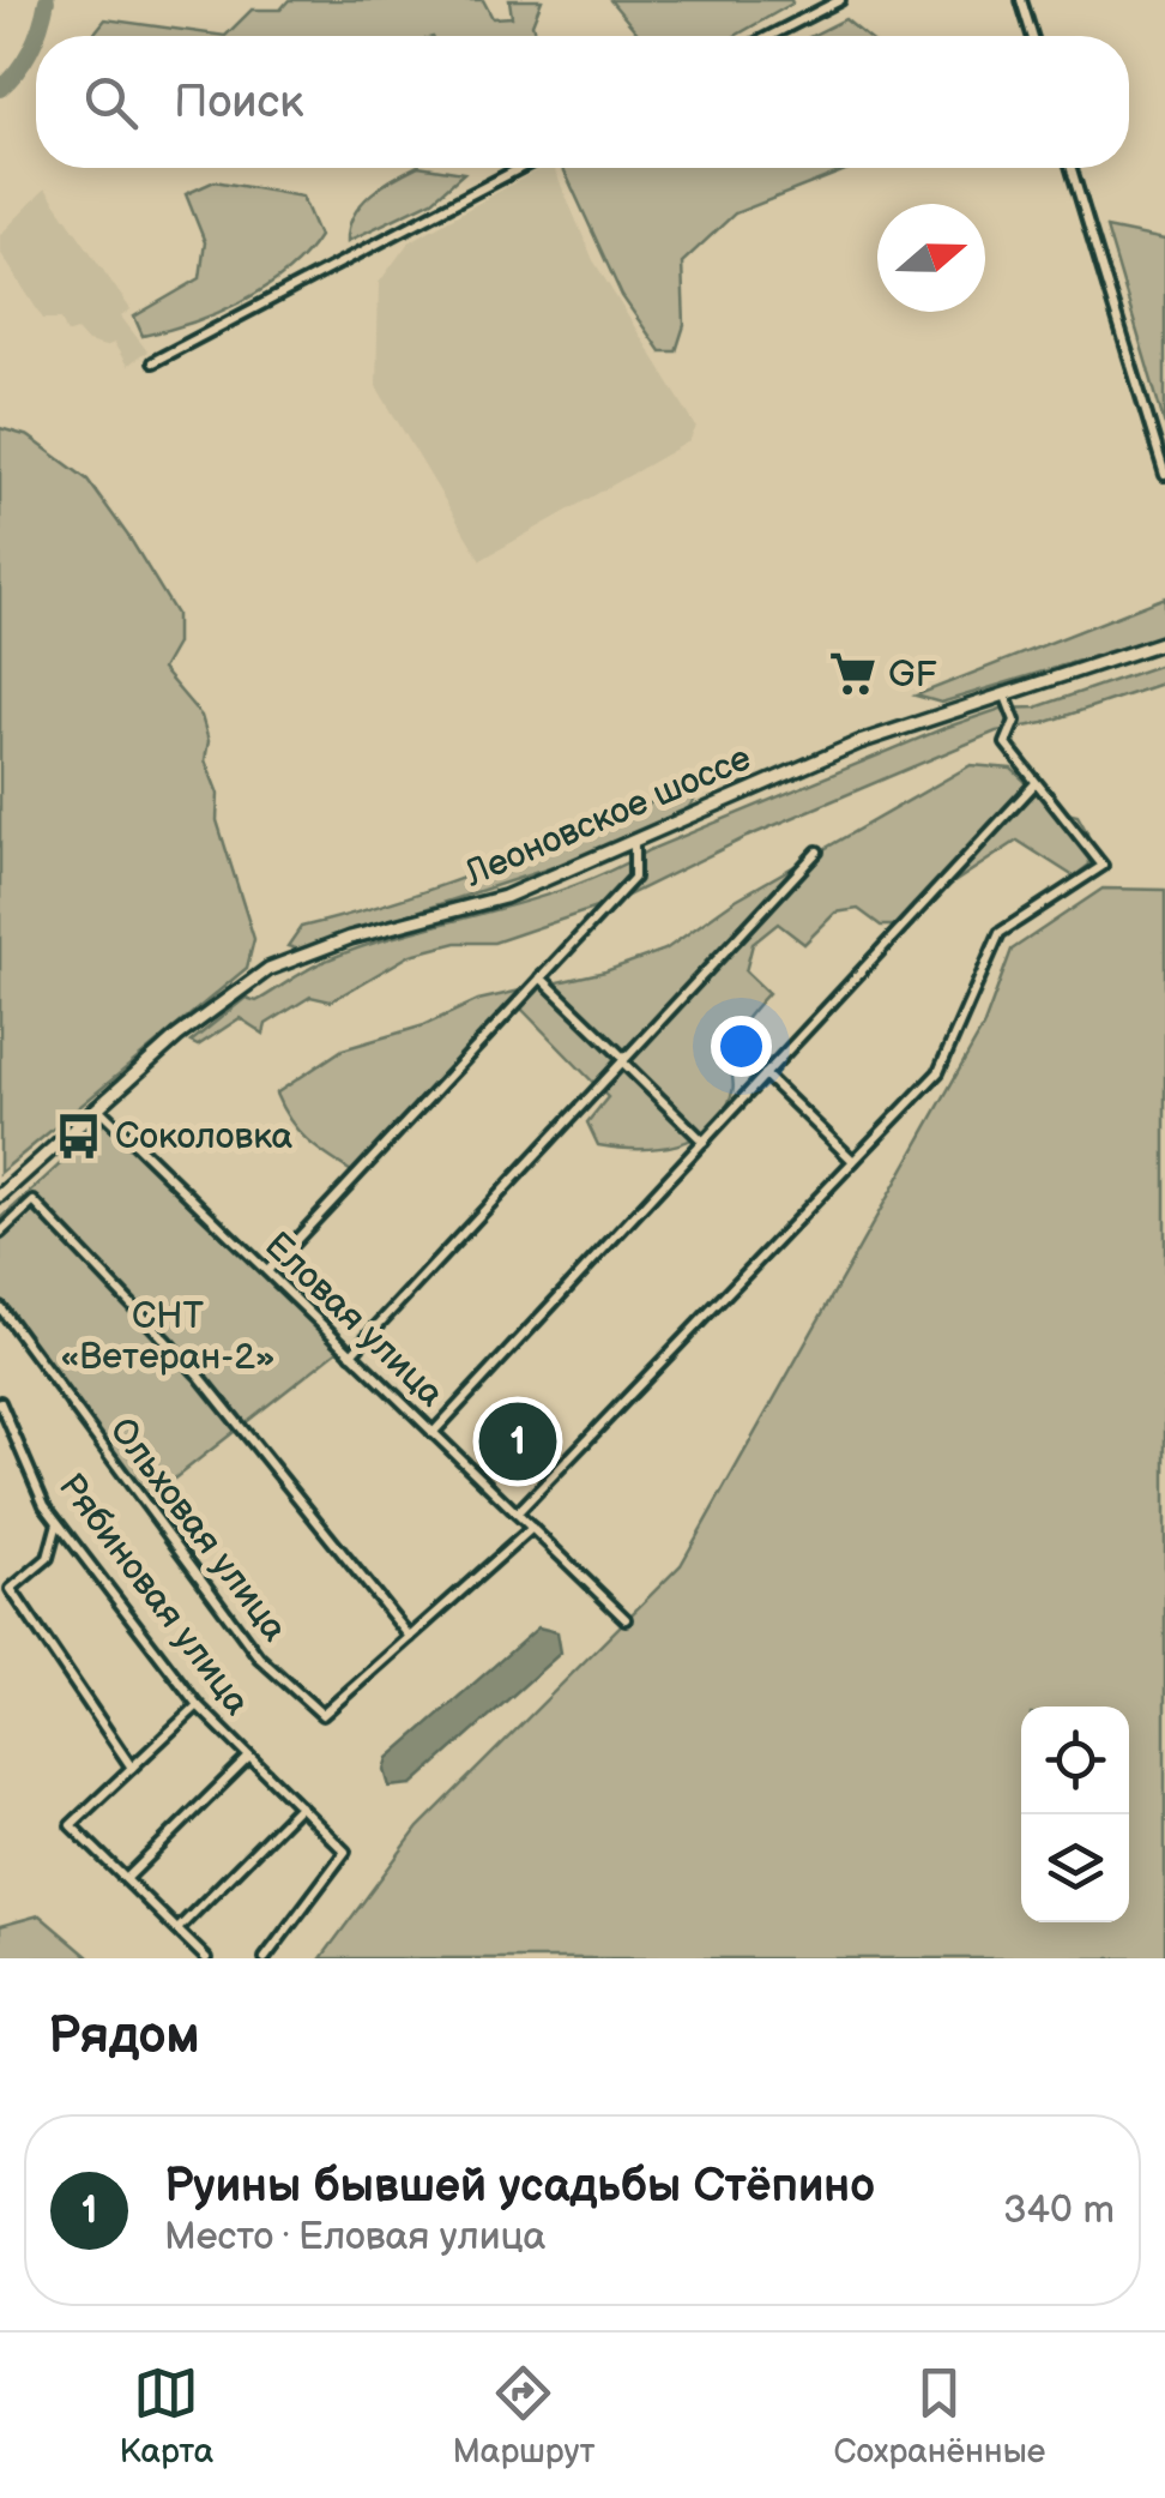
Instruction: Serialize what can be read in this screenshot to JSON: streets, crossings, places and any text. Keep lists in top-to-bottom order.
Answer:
{
  "streets": {
    "main road": ["Леоновское шоссе"],
    "street": ["Еловая улица", "Ольховая улица", "Рябиновая улица"]
  },
  "crossings": [
    ["Леоновское шоссе", "Еловая улица"]
  ],
  "parks": ["СНТ «Ветеран-2»"],
  "places": {
    "supermarket": ["GF"],
    "bus stop": ["Соколовка"]
  },
  "north": "right",
  "page": {
    "search": "Поиск",
    "pins": "1",
    "heading": "Рядом",
    "list": [
      {
        "mark": "1",
        "name": "Руины бывшей усадьбы Стёпино",
        "note": "Место · Еловая улица",
        "value": "340 m"
      }
    ],
    "nav": ["Карта", "Маршрут", "Сохранённые"]
  }
}
